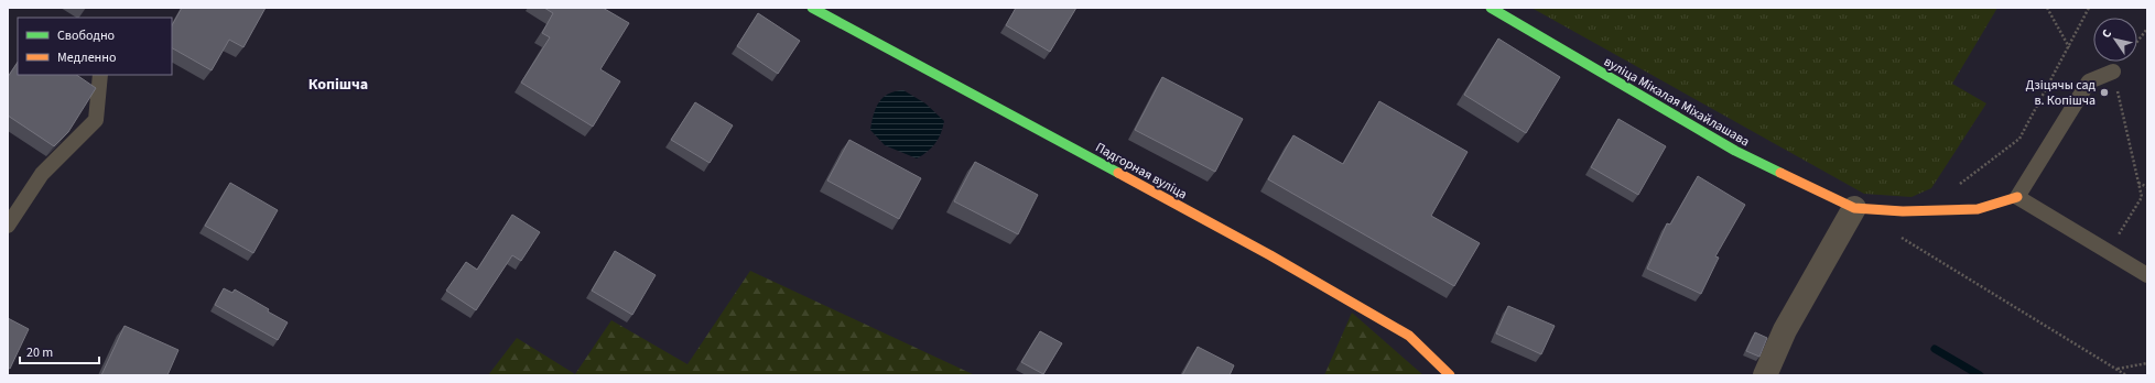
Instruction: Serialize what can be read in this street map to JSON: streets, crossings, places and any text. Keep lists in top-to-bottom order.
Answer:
{
  "streets": {
    "street": ["вуліца Мікалая Міхайлашава", "Падгорная вуліца"]
  },
  "districts": ["Копішча"],
  "places": ["Дзіцячы сад в. Копішча"],
  "legend": ["Свободно", "Медленно"],
  "scale_bar": "20 m",
  "north": "top left"
}
